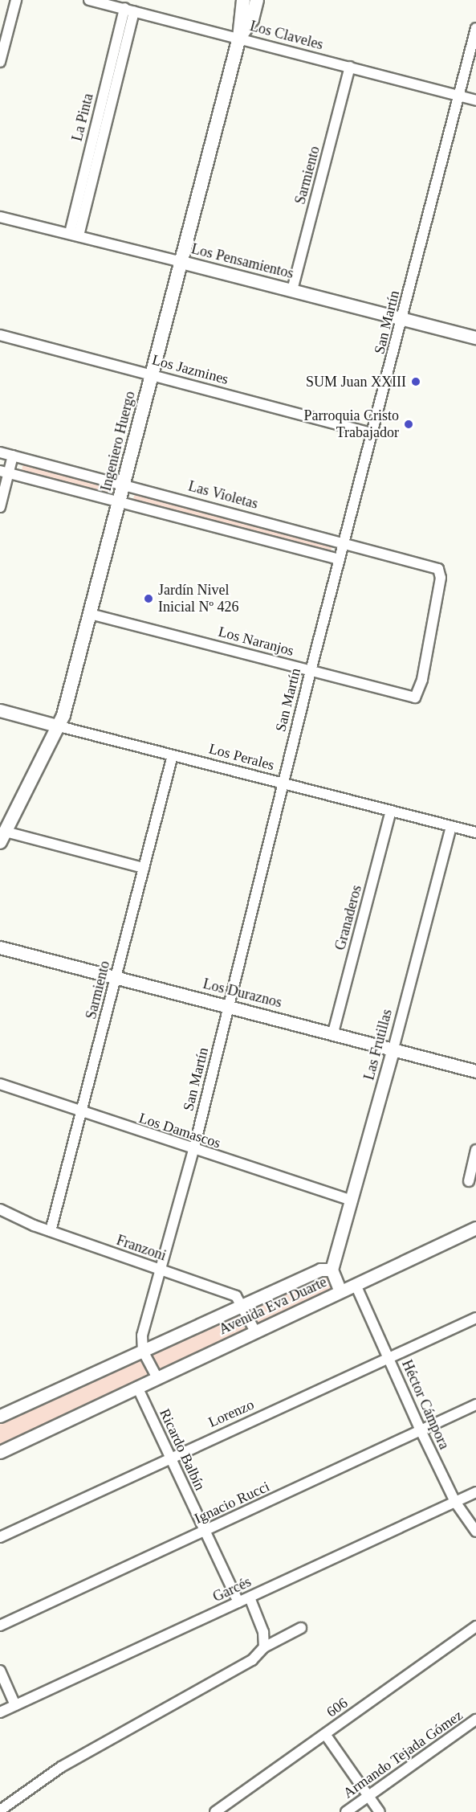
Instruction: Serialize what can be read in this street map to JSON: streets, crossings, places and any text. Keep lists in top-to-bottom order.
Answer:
{
  "streets": {
    "main road": ["Ingeniero Huergo"],
    "street": [
      "Los Claveles",
      "La Pinta",
      "Sarmiento",
      "Los Pensamientos",
      "San Martín",
      "Los Jazmines",
      "Las Violetas",
      "Los Naranjos",
      "Los Perales",
      "Granaderos",
      "Los Duraznos",
      "Las Frutillas",
      "Los Damascos",
      "Franzoni",
      "Avenida Eva Duarte",
      "Héctor Cámpora",
      "Lorenzo",
      "Ricardo Balbín",
      "Ignacio Rucci",
      "Garcés",
      "606",
      "Armando Tejada Gómez"
    ]
  },
  "crossings": [
    ["Los Claveles", "La Pinta"],
    ["Los Claveles", "Sarmiento"],
    ["Los Claveles", "San Martín"],
    ["Los Claveles", "Ingeniero Huergo"],
    ["La Pinta", "Los Pensamientos"],
    ["Sarmiento", "Los Pensamientos"],
    ["Sarmiento", "Los Perales"],
    ["Sarmiento", "Los Duraznos"],
    ["Sarmiento", "Los Damascos"],
    ["Sarmiento", "Franzoni"],
    ["Los Pensamientos", "San Martín"],
    ["Los Pensamientos", "Ingeniero Huergo"],
    ["San Martín", "Los Jazmines"],
    ["San Martín", "Las Violetas"],
    ["San Martín", "Los Naranjos"],
    ["San Martín", "Los Perales"],
    ["San Martín", "Los Duraznos"],
    ["San Martín", "Los Damascos"],
    ["San Martín", "Franzoni"],
    ["San Martín", "Avenida Eva Duarte"],
    ["Los Jazmines", "Ingeniero Huergo"],
    ["Ingeniero Huergo", "Las Violetas"],
    ["Ingeniero Huergo", "Los Naranjos"],
    ["Ingeniero Huergo", "Los Perales"],
    ["Las Violetas", "Los Naranjos"],
    ["Los Perales", "Granaderos"],
    ["Los Perales", "Las Frutillas"],
    ["Granaderos", "Los Duraznos"],
    ["Los Duraznos", "Las Frutillas"],
    ["Las Frutillas", "Los Damascos"],
    ["Las Frutillas", "Avenida Eva Duarte"],
    ["Franzoni", "Avenida Eva Duarte"],
    ["Avenida Eva Duarte", "Ricardo Balbín"],
    ["Héctor Cámpora", "Lorenzo"],
    ["Héctor Cámpora", "Ignacio Rucci"],
    ["Héctor Cámpora", "Garcés"],
    ["Lorenzo", "Ricardo Balbín"],
    ["Ricardo Balbín", "Ignacio Rucci"],
    ["Ricardo Balbín", "Garcés"]
  ],
  "places": ["SUM Juan XXIII", "Parroquia Cristo Trabajador", "Jardín Nivel Inicial Nº 426"]
}
